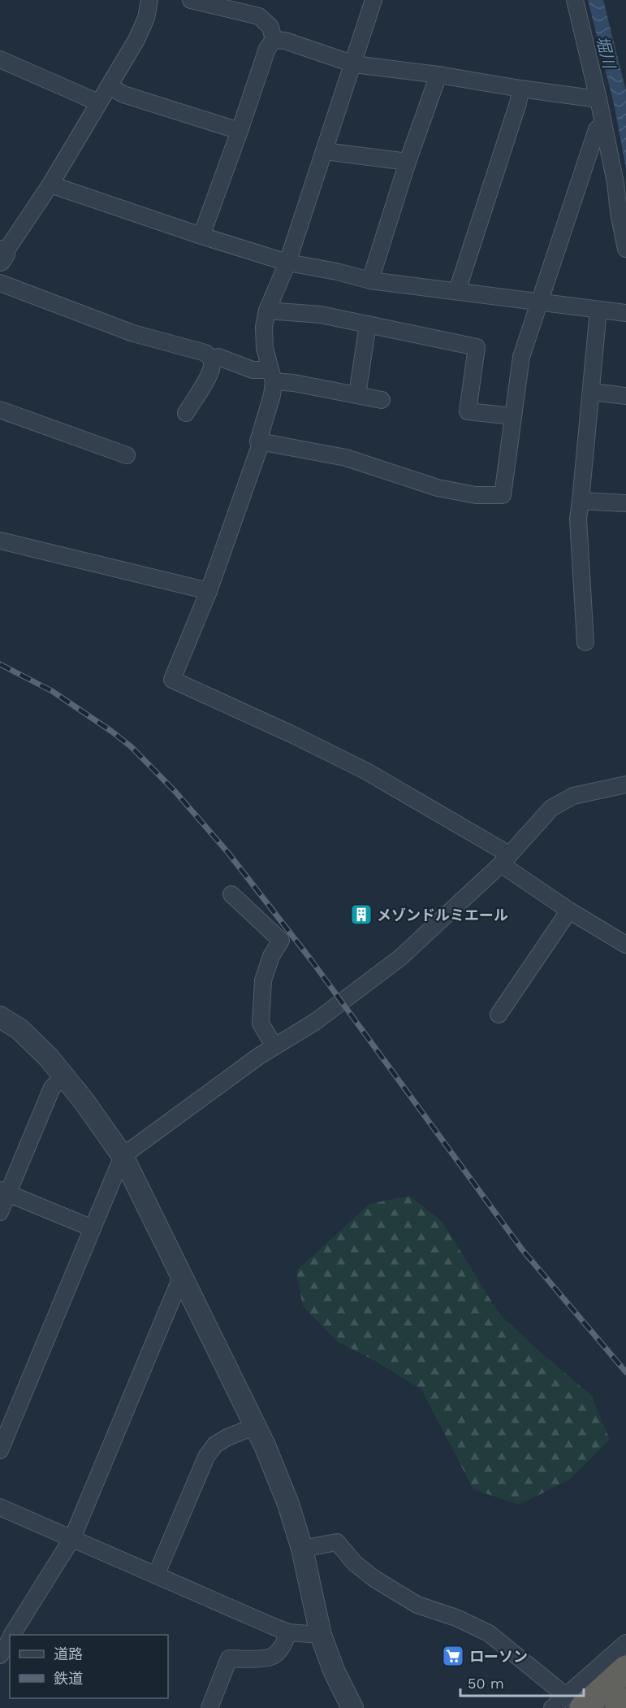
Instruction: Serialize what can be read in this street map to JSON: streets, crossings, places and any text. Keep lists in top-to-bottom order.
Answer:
{
  "water": ["堀川"],
  "places": {
    "building": ["メゾンドルミエール"],
    "supermarket": ["ローソン"]
  },
  "legend": ["道路", "鉄道"],
  "scale_bar": "50 m"
}
